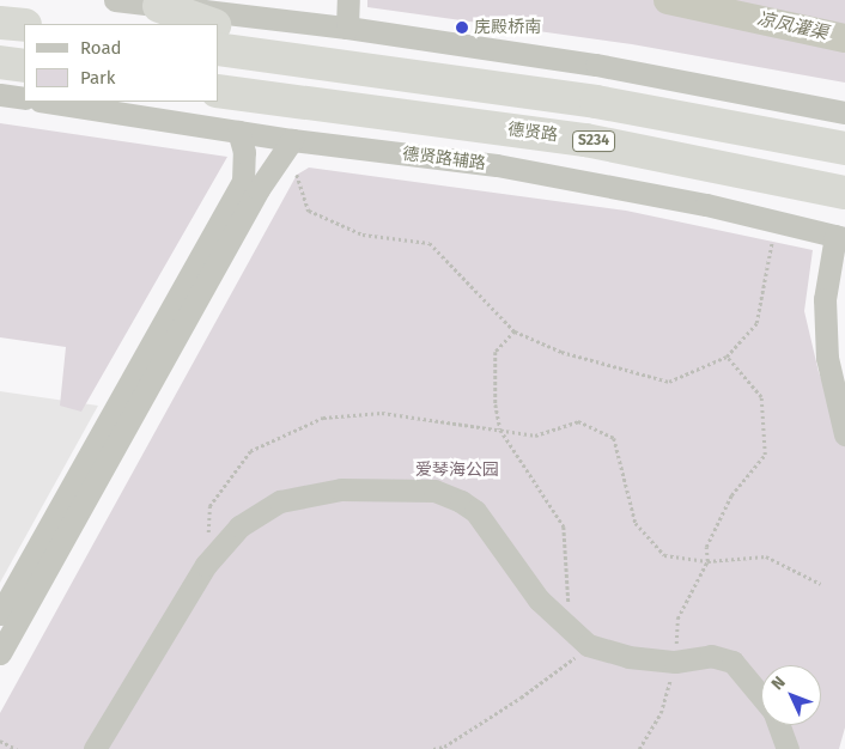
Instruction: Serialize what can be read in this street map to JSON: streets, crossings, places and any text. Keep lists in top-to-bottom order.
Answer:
{
  "streets": {
    "highway": ["德贤路", "S234"],
    "street": ["德贤路辅路"]
  },
  "water": ["凉凤灌渠"],
  "parks": ["爱琴海公园"],
  "places": ["庑殿桥南"],
  "legend": ["Road", "Park"],
  "north": "top left"
}
